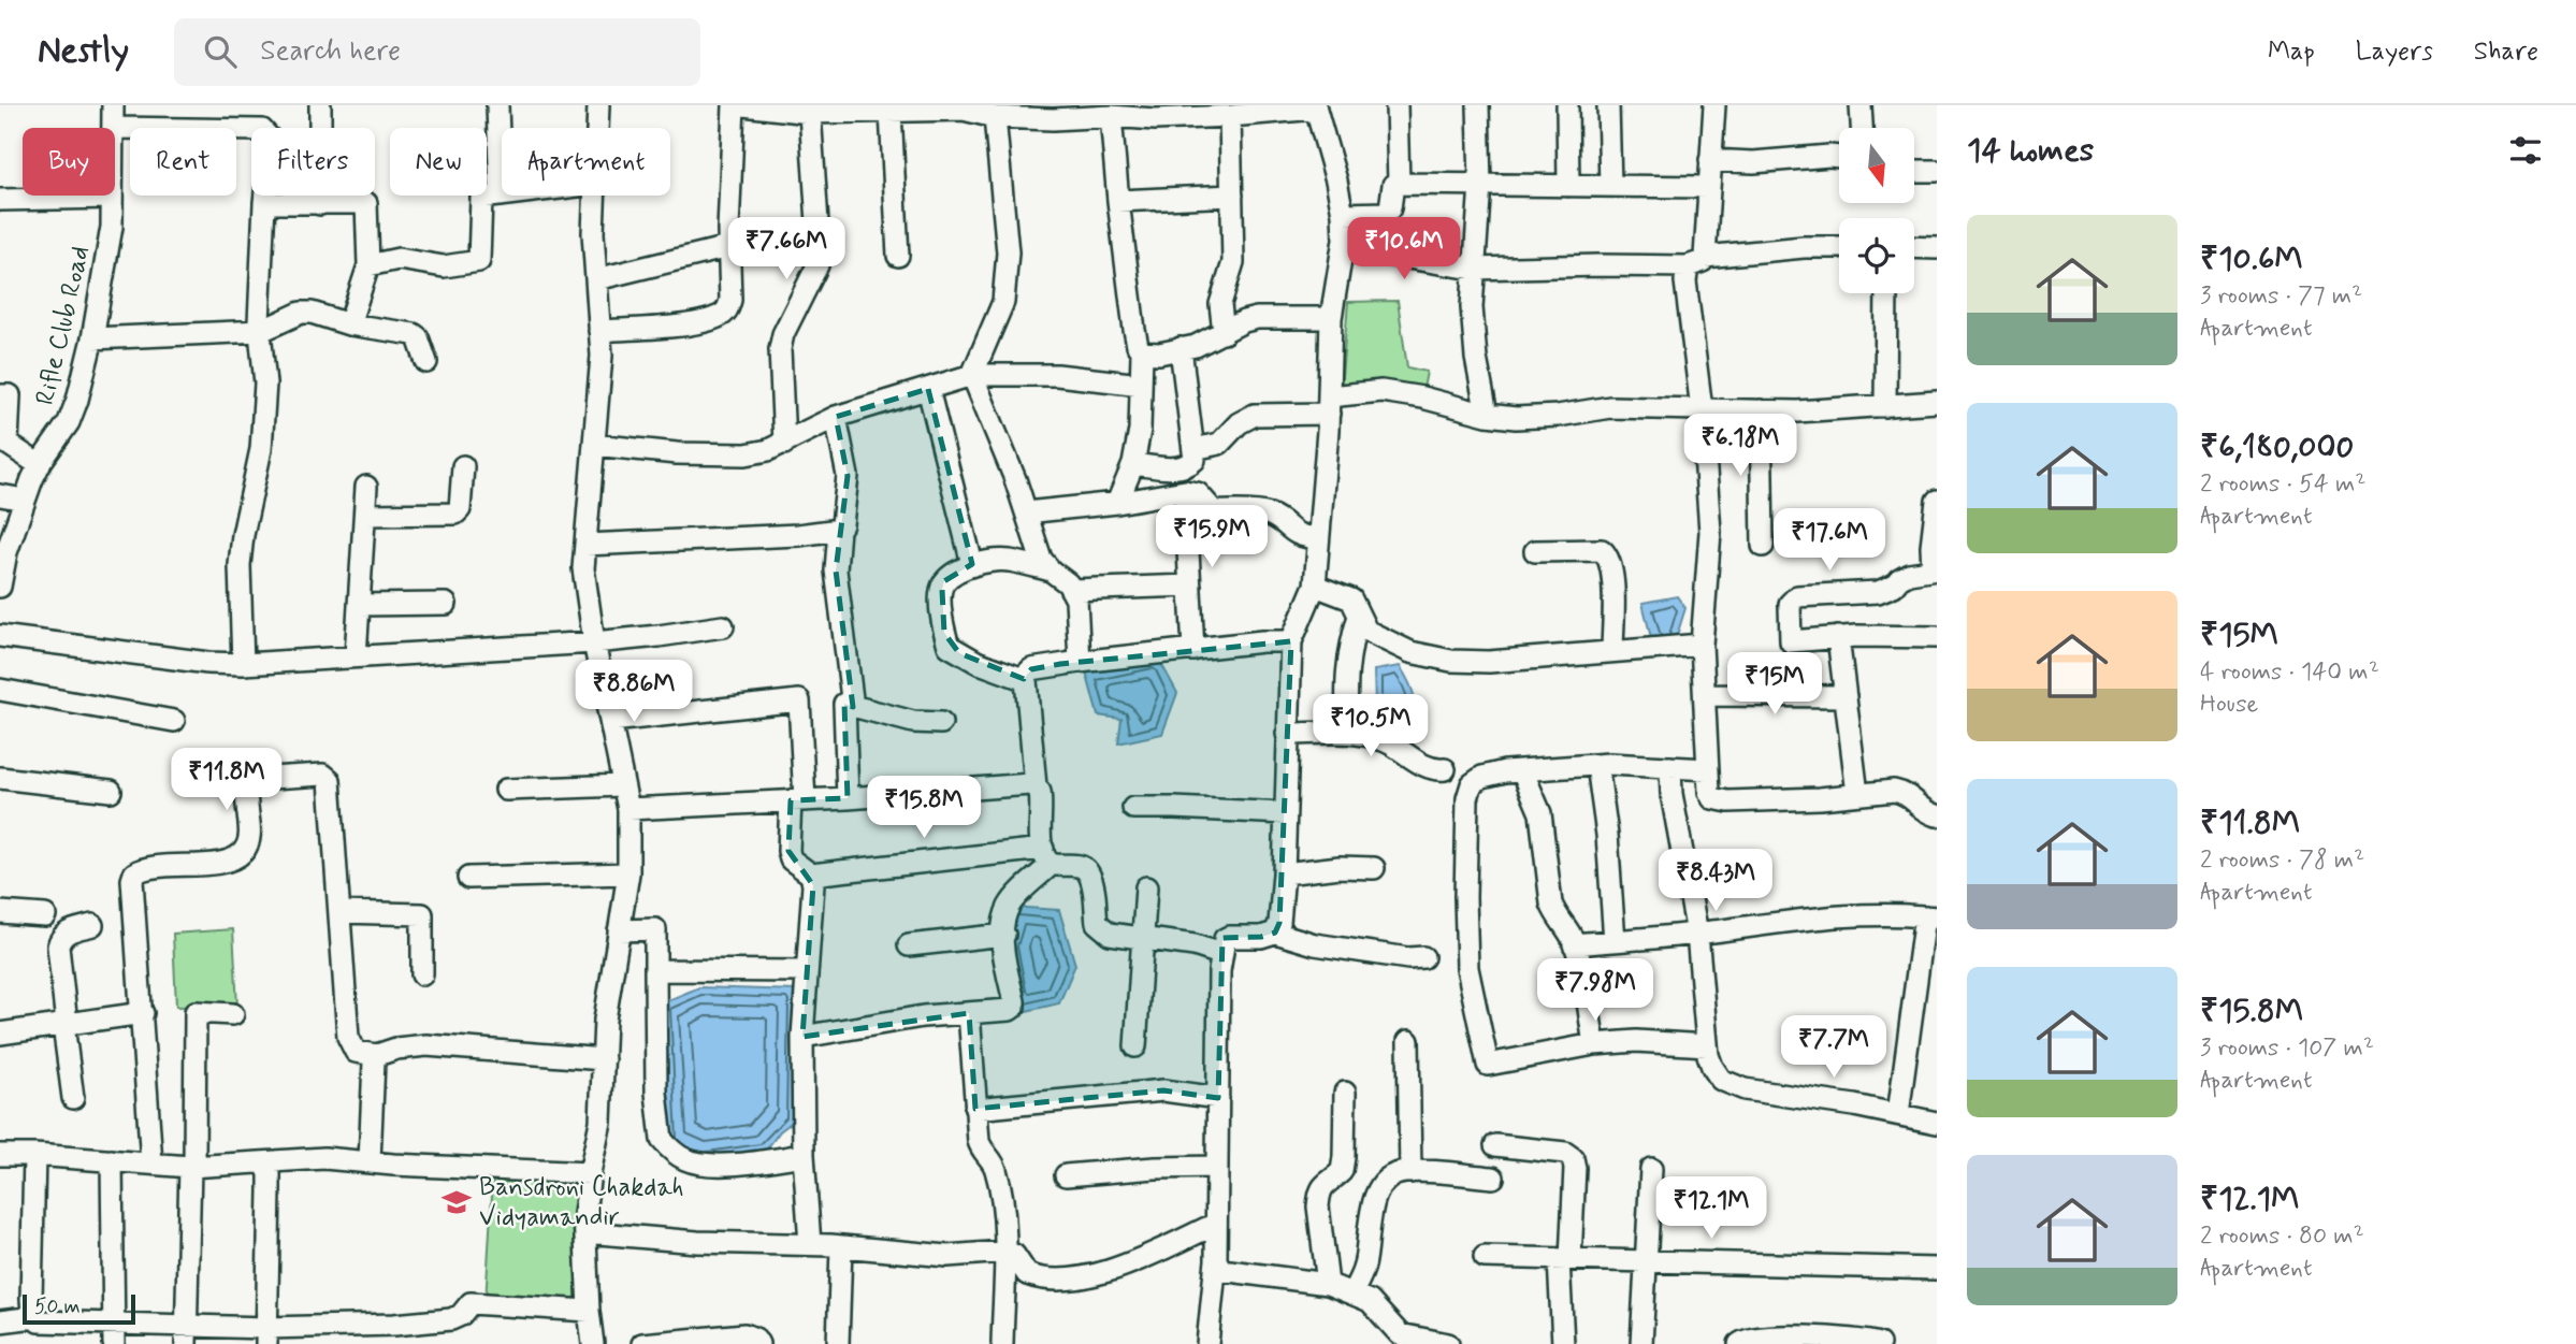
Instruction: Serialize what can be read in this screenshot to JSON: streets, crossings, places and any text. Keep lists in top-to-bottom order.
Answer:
{
  "streets": {
    "street": ["Rifle Club Road"]
  },
  "places": {
    "school or university": ["Bansdroni Chakdah Vidyamandir"]
  },
  "scale_bar": "50 m",
  "north": "bottom",
  "page": {
    "header": "Nestly",
    "search": "Search here",
    "nav": ["Map", "Layers", "Share"],
    "heading": "14 homes",
    "chip": [
      "Buy",
      "Rent",
      "Filters",
      "New",
      "Apartment"
    ],
    "list": [
      {
        "name": "₹10.6M",
        "note": "3 rooms · 77 m² · Apartment"
      },
      {
        "name": "₹6,180,000",
        "note": "2 rooms · 54 m² · Apartment"
      },
      {
        "name": "₹15M",
        "note": "4 rooms · 140 m² · House"
      },
      {
        "name": "₹11.8M",
        "note": "2 rooms · 78 m² · Apartment"
      },
      {
        "name": "₹15.8M",
        "note": "3 rooms · 107 m² · Apartment"
      },
      {
        "name": "₹12.1M",
        "note": "2 rooms · 80 m² · Apartment"
      }
    ],
    "price": [
      "₹7.66M",
      "₹10.6M",
      "₹6.18M",
      "₹15.9M",
      "₹17.6M",
      "₹15M",
      "₹8.86M",
      "₹10.5M",
      "₹11.8M",
      "₹15.8M",
      "₹8.43M",
      "₹7.98M",
      "₹7.7M",
      "₹12.1M"
    ],
    "scale": "50 m"
  }
}
